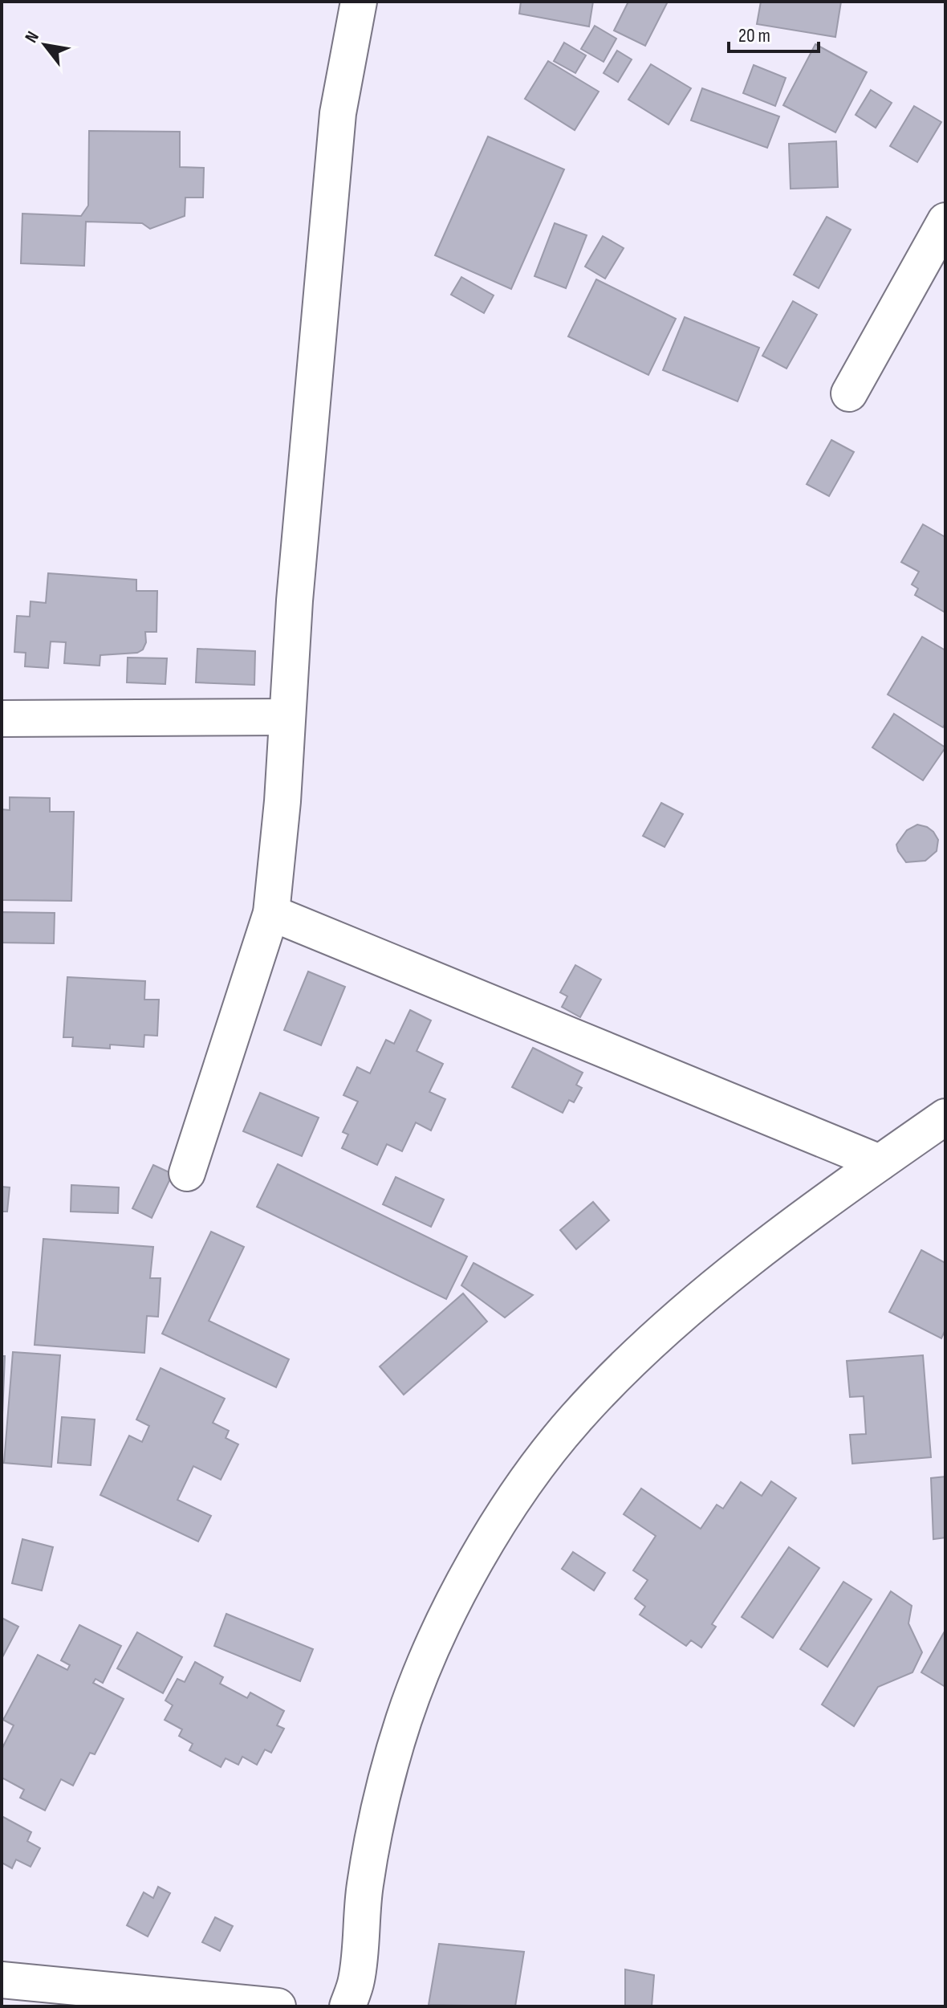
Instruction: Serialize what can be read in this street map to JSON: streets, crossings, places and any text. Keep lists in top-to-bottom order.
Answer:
{
  "scale_bar": "20 m",
  "north": "top left"
}
